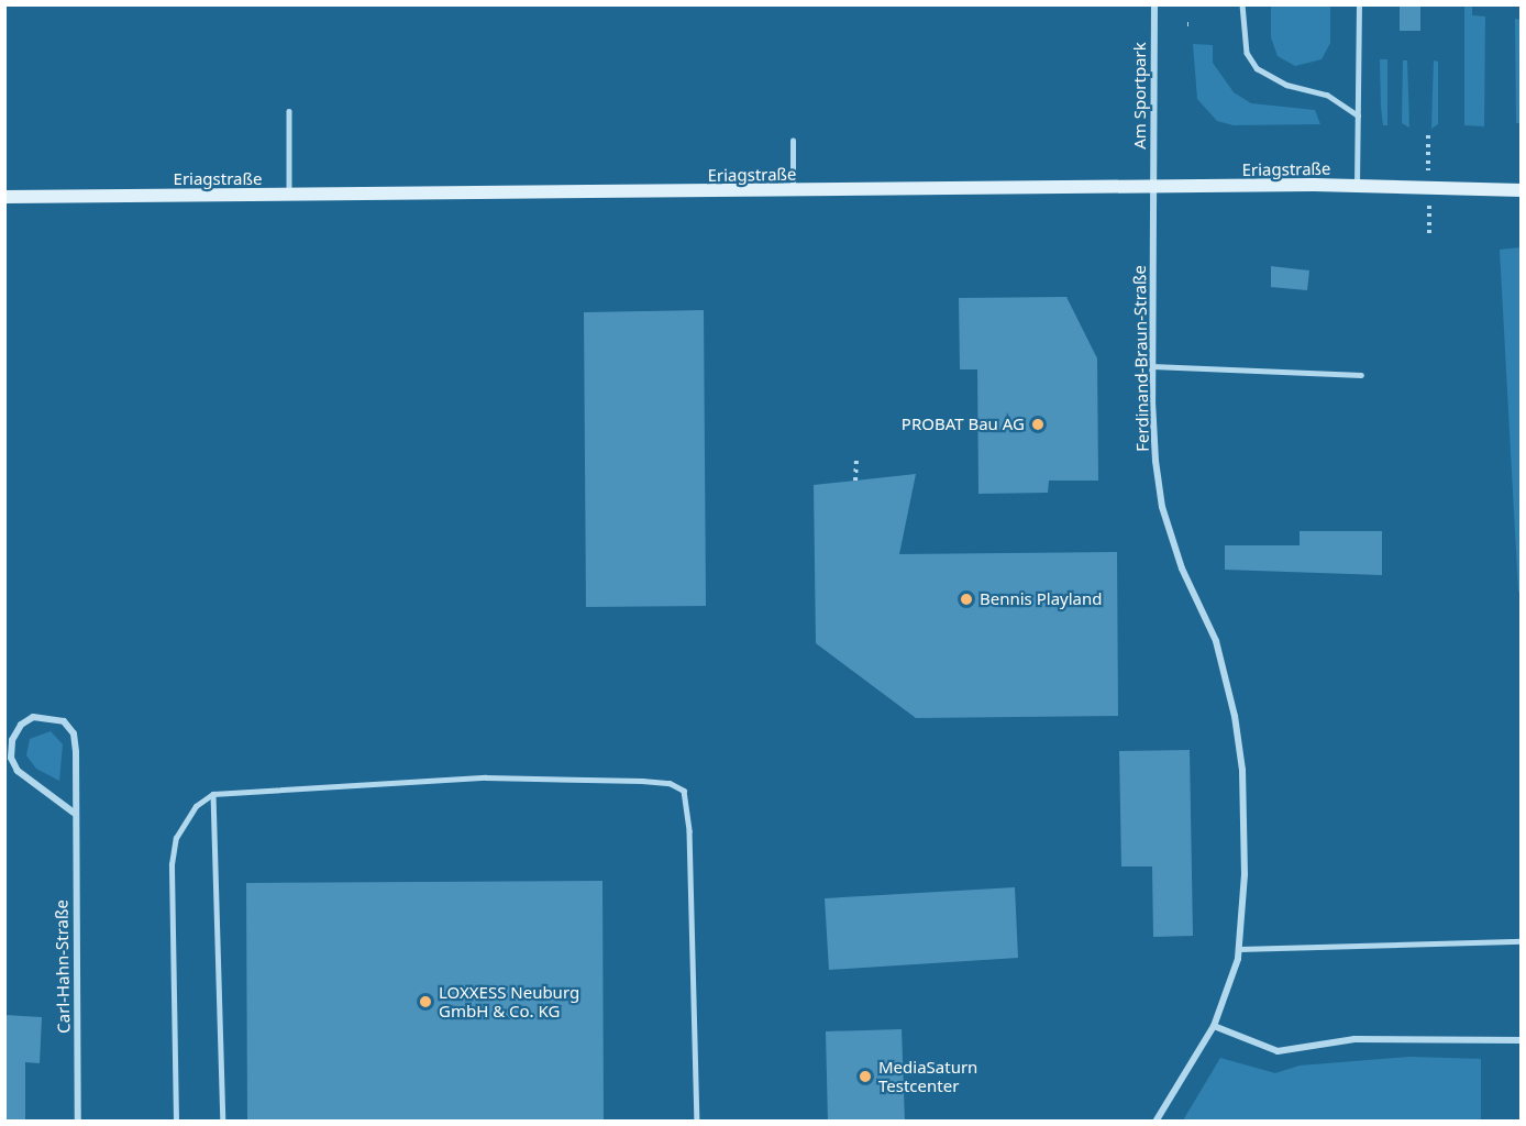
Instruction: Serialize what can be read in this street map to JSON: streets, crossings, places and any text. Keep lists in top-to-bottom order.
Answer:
{
  "streets": {
    "street": [
      "Am Sportpark",
      "Eriagstraße",
      "Ferdinand-Braun-Straße",
      "Carl-Hahn-Straße"
    ]
  },
  "crossings": [
    ["Am Sportpark", "Eriagstraße"],
    ["Am Sportpark", "Ferdinand-Braun-Straße"],
    ["Eriagstraße", "Ferdinand-Braun-Straße"]
  ],
  "places": [
    "PROBAT Bau AG",
    "Bennis Playland",
    "LOXXESS Neuburg GmbH & Co. KG",
    "MediaSaturn Testcenter"
  ]
}
